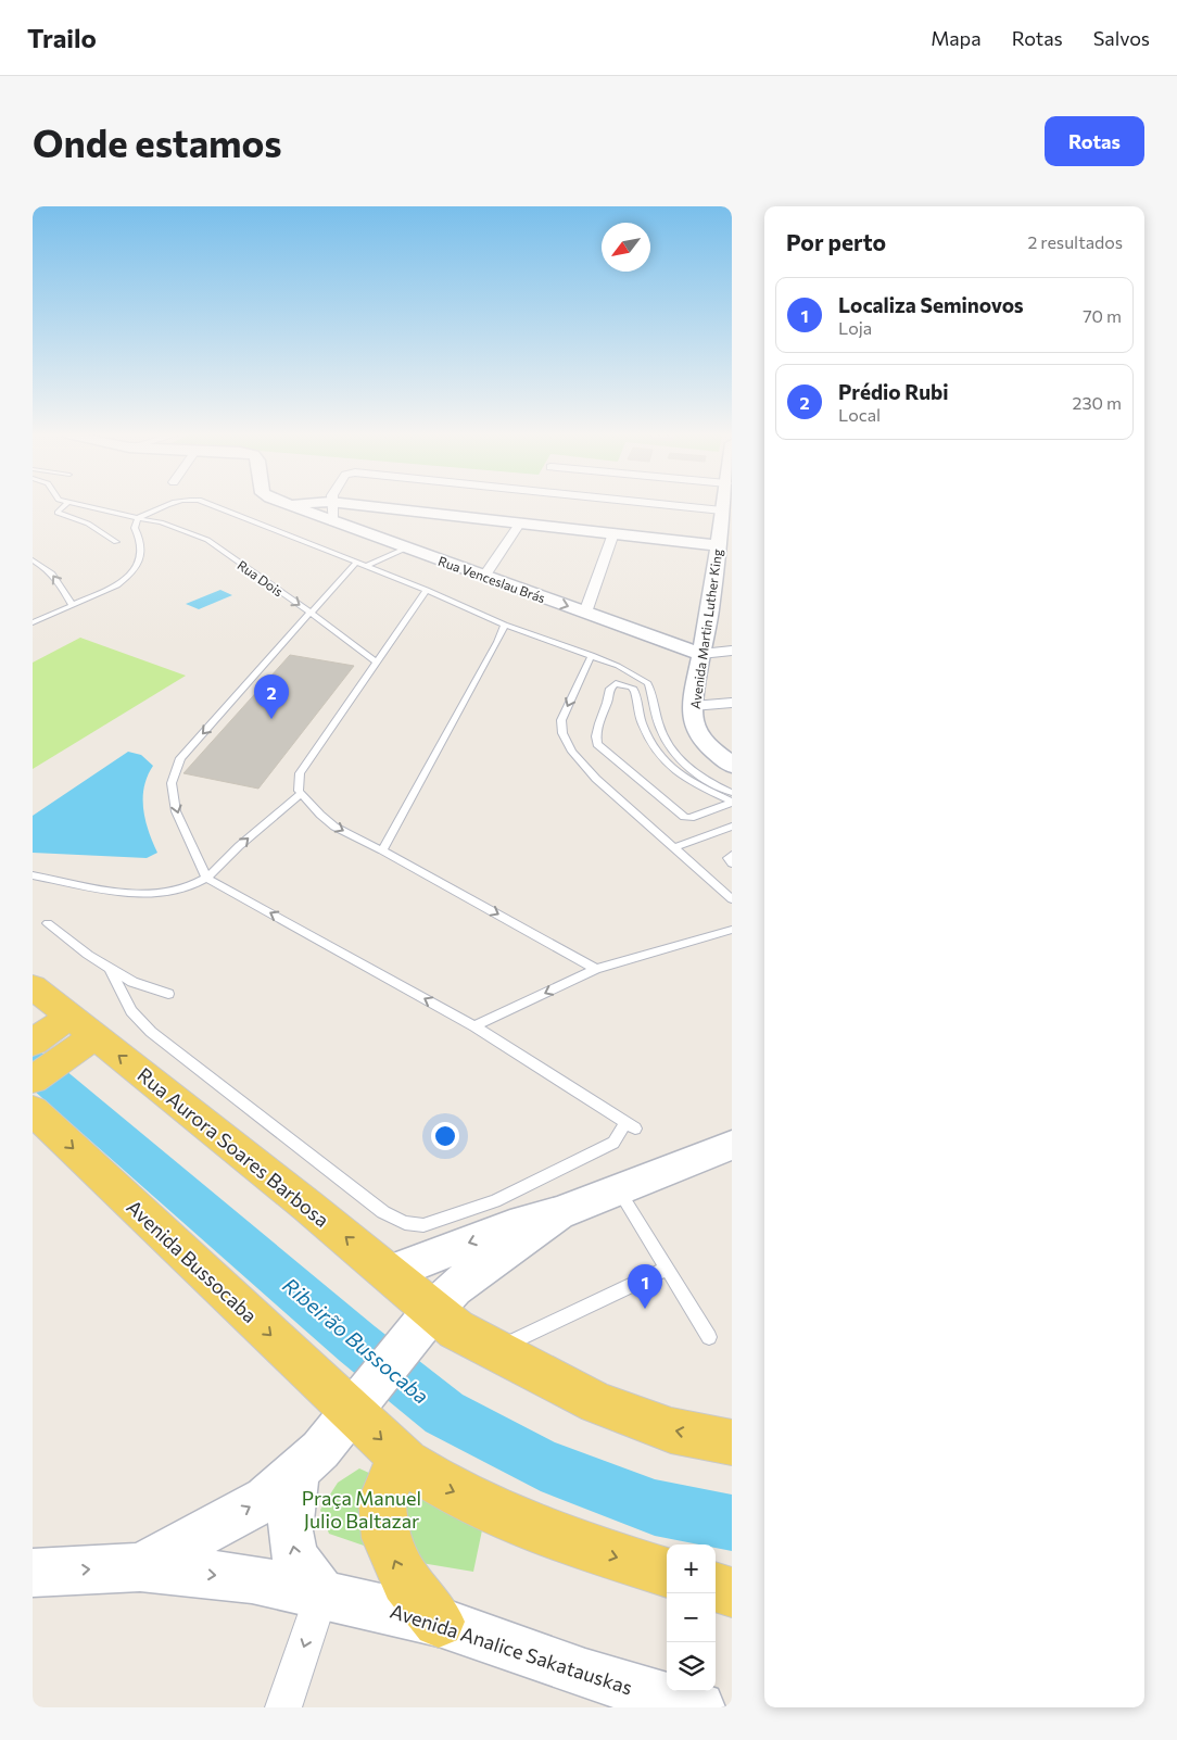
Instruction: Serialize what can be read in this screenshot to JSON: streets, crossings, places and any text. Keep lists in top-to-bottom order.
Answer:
{
  "streets": {
    "main road": ["Rua Aurora Soares Barbosa", "Avenida Bussocaba"],
    "street": ["Rua Venceslau Brás", "Avenida Martin Luther King", "Avenida Analice Sakatauskas"],
    "lane": ["Rua Dois"]
  },
  "crossings": [
    ["Rua Venceslau Brás", "Avenida Martin Luther King"]
  ],
  "one_way": ["Rua Aurora Soares Barbosa", "Avenida Bussocaba", "Avenida Analice Sakatauskas"],
  "water": ["Ribeirão Bussocaba"],
  "parks": ["Praça Manuel Julio Baltazar"],
  "north": "bottom left",
  "page": {
    "header": "Trailo",
    "nav": ["Mapa", "Rotas", "Salvos"],
    "buttons": "Rotas",
    "title": "Onde estamos",
    "heading": ["Por perto", "2 resultados"],
    "list": [
      {
        "mark": "1",
        "name": "Localiza Seminovos",
        "note": "Loja",
        "value": "70 m"
      },
      {
        "mark": "2",
        "name": "Prédio Rubi",
        "note": "Local",
        "value": "230 m"
      }
    ],
    "pins": ["2", "1"],
    "map_buttons": ["+", "−"]
  }
}
